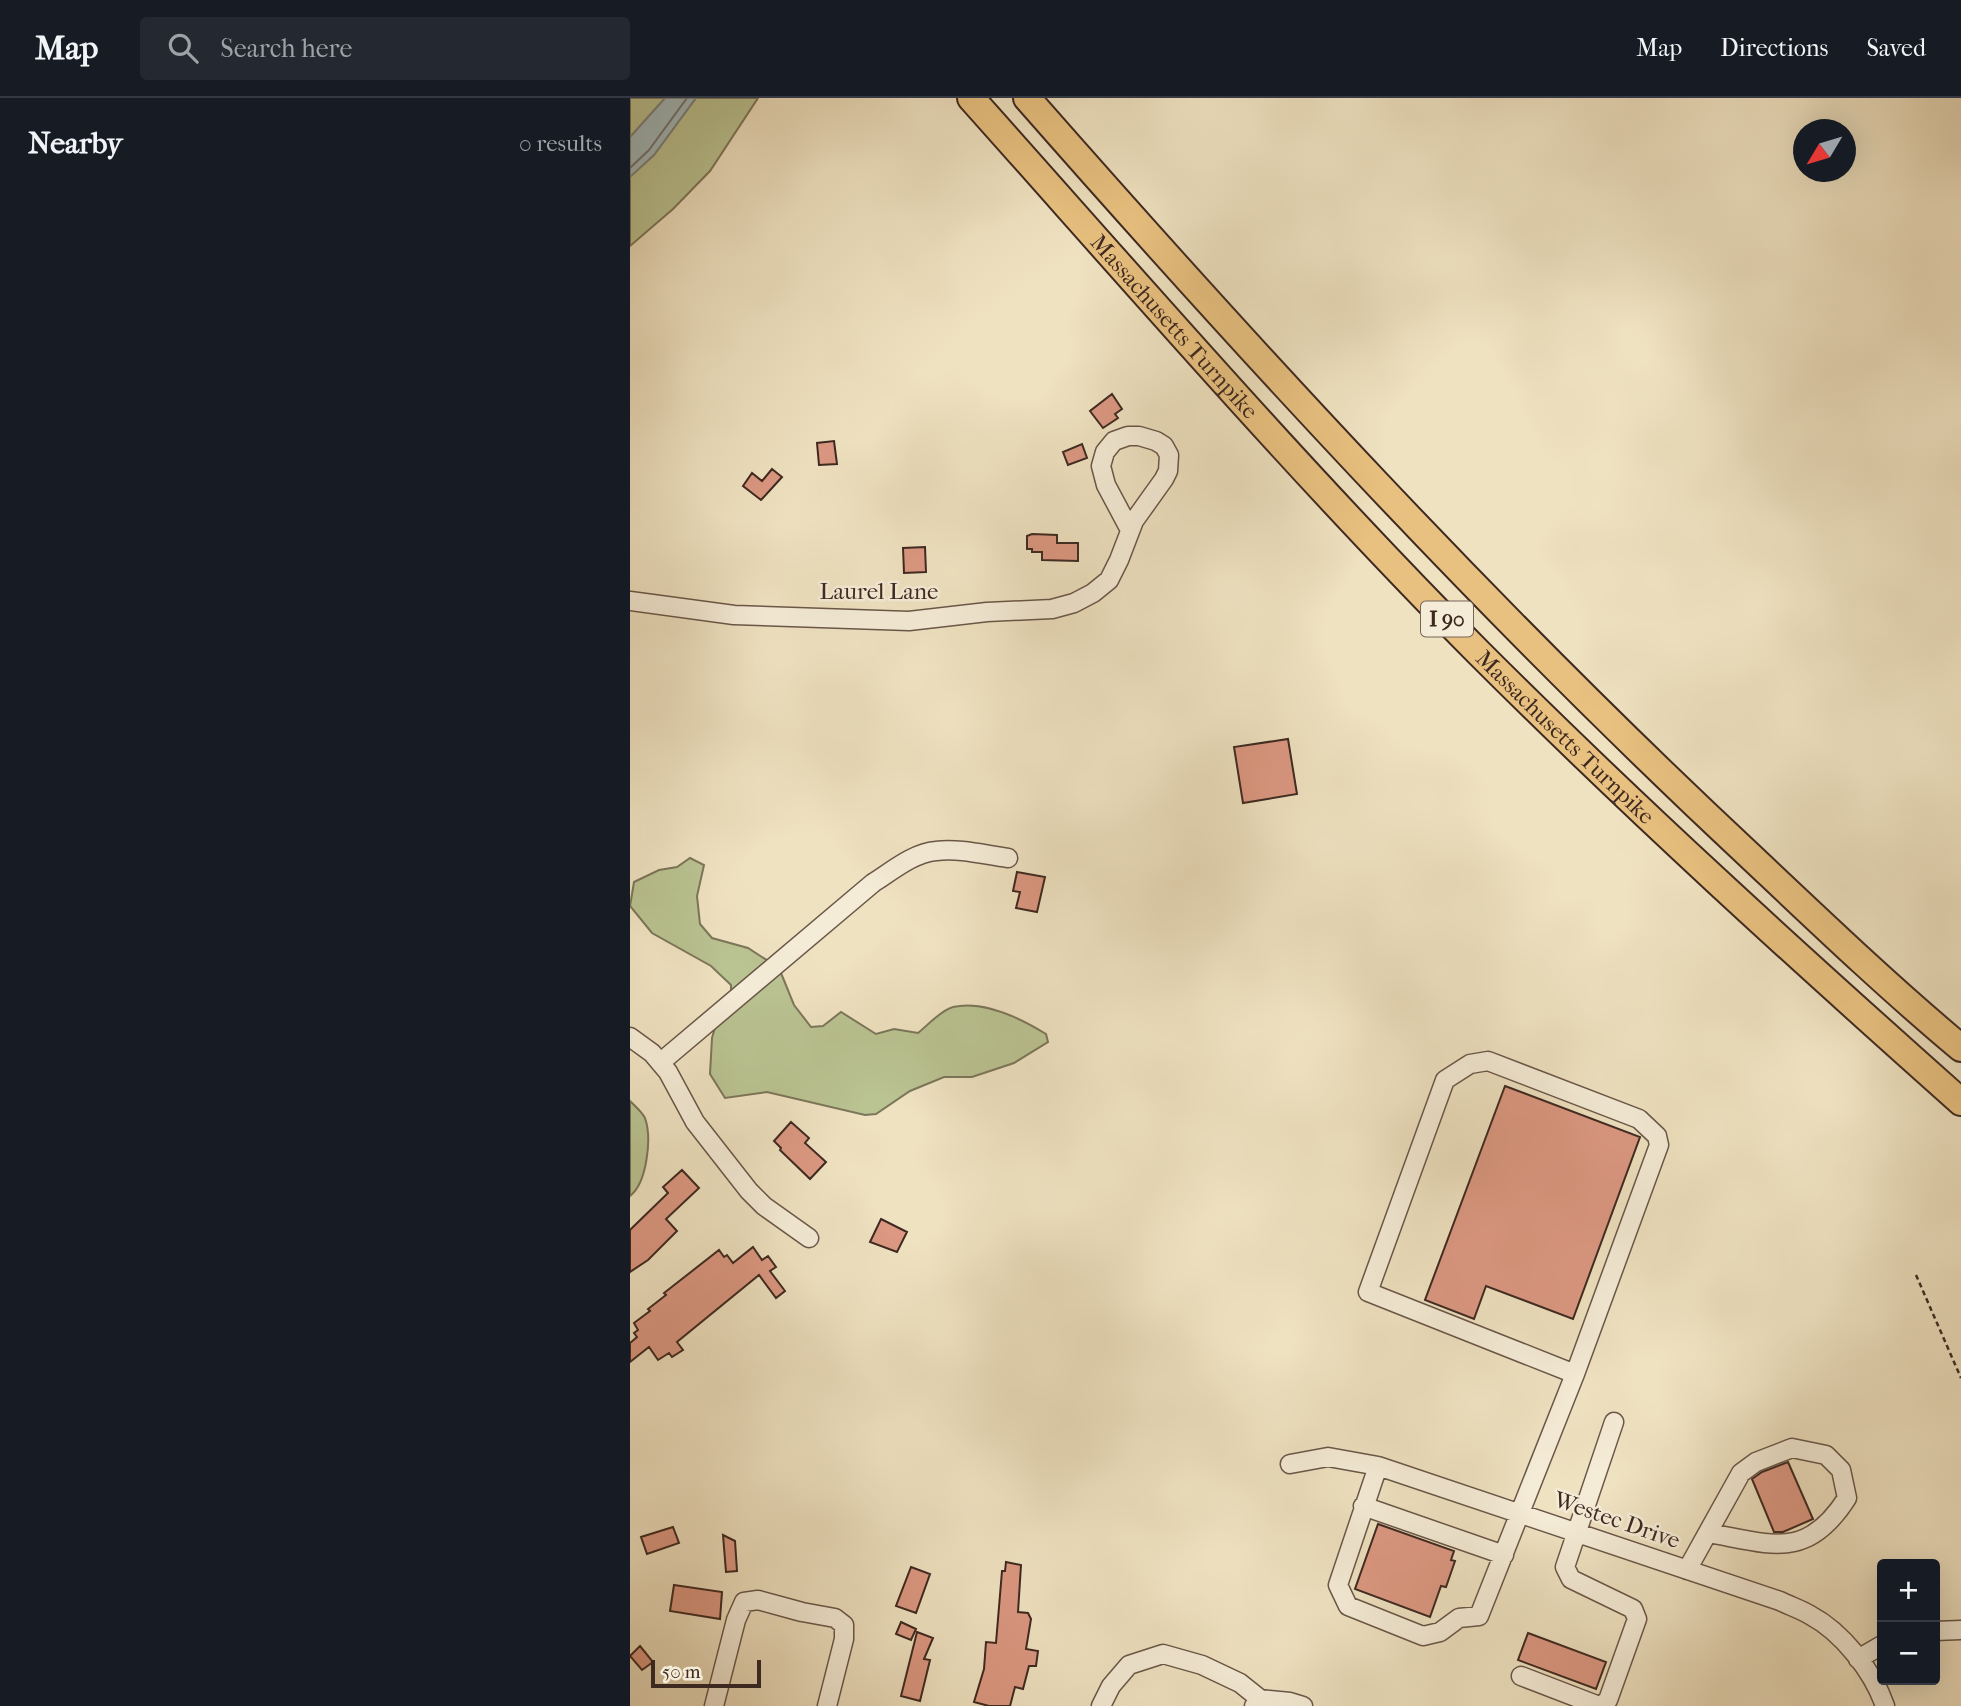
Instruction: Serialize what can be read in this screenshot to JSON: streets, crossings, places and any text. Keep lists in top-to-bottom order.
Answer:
{
  "streets": {
    "highway": ["Massachusetts Turnpike", "I 90"],
    "street": ["Laurel Lane", "Westec Drive"]
  },
  "scale_bar": "50 m",
  "north": "bottom left",
  "page": {
    "header": "Map",
    "search": "Search here",
    "nav": ["Map", "Directions", "Saved"],
    "heading": ["Nearby", "0 results"],
    "map_buttons": ["+", "−"],
    "scale": "50 m"
  }
}
